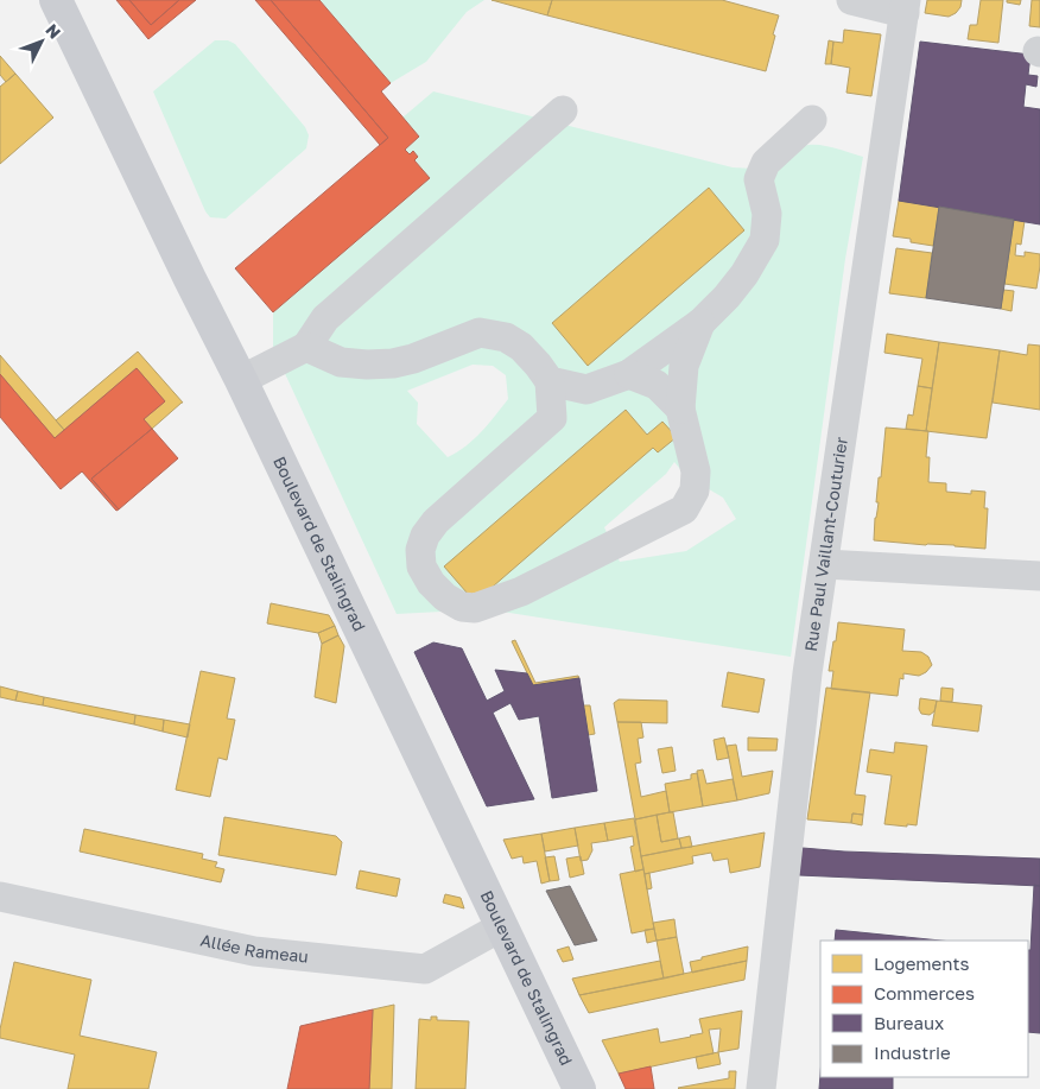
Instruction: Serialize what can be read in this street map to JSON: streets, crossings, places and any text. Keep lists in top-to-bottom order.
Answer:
{
  "streets": {
    "main road": ["Boulevard de Stalingrad"],
    "street": ["Rue Paul Vaillant-Couturier", "Allée Rameau"]
  },
  "crossings": [
    ["Boulevard de Stalingrad", "Allée Rameau"]
  ],
  "legend": [
    "Logements",
    "Commerces",
    "Bureaux",
    "Industrie"
  ],
  "north": "top right"
}
